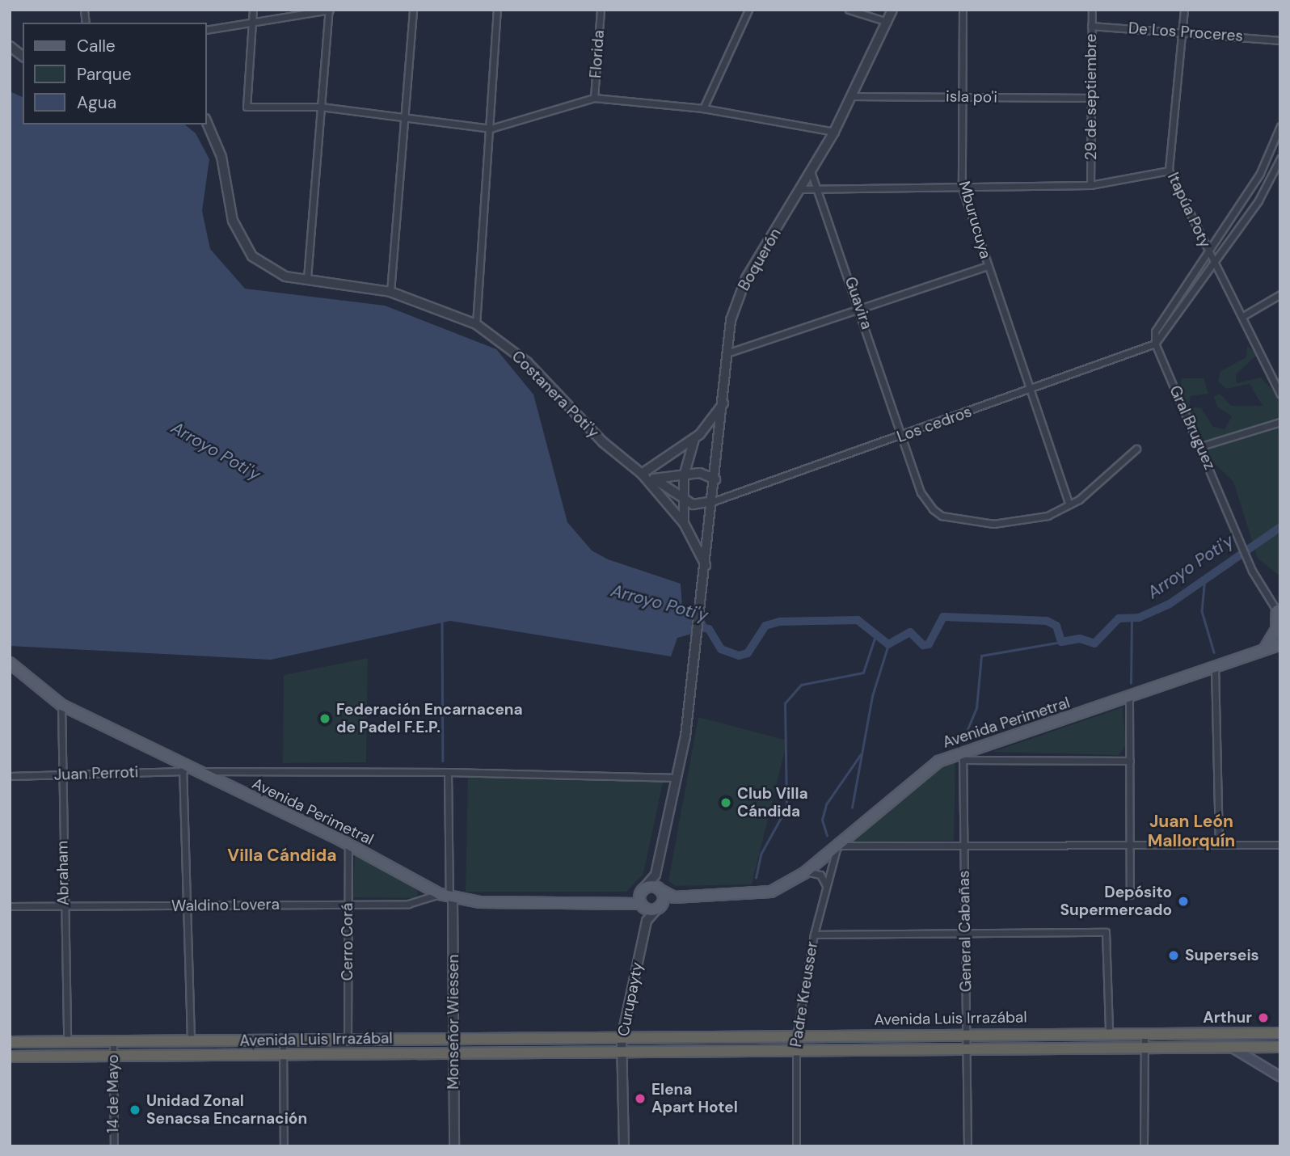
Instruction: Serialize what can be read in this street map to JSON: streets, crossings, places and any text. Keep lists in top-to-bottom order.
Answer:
{
  "streets": {
    "highway": ["Avenida Luis Irrazábal"],
    "main road": ["Avenida Perimetral"],
    "street": [
      "De Los Proceres",
      "Florida",
      "isla po'i",
      "29 de septiembre",
      "Itapúa Poty",
      "Mburucuya",
      "Boquerón",
      "Guavira",
      "Costanera Poti'y",
      "Los cedros",
      "Gral Bruguez",
      "Juan Perroti",
      "Abraham",
      "Waldino Lovera",
      "General Cabañas",
      "Cerro Corá",
      "Padre Kreusser",
      "Curupayty",
      "Monseñor Wiessen",
      "14 de Mayo"
    ]
  },
  "crossings": [
    ["De Los Proceres", "29 de septiembre"],
    ["De Los Proceres", "Itapúa Poty"],
    ["isla po'i", "29 de septiembre"],
    ["isla po'i", "Mburucuya"],
    ["isla po'i", "Boquerón"],
    ["Mburucuya", "Guavira"],
    ["Mburucuya", "Los cedros"],
    ["Boquerón", "Guavira"],
    ["Boquerón", "Los cedros"],
    ["Boquerón", "Juan Perroti"],
    ["Guavira", "Los cedros"],
    ["Los cedros", "Gral Bruguez"],
    ["Avenida Perimetral", "Juan Perroti"],
    ["Avenida Perimetral", "Abraham"],
    ["Avenida Perimetral", "Waldino Lovera"],
    ["Avenida Perimetral", "General Cabañas"],
    ["Avenida Perimetral", "Cerro Corá"],
    ["Avenida Perimetral", "Padre Kreusser"],
    ["Avenida Perimetral", "Curupayty"],
    ["Avenida Perimetral", "Monseñor Wiessen"],
    ["Juan Perroti", "Abraham"],
    ["Abraham", "Waldino Lovera"],
    ["Abraham", "Avenida Luis Irrazábal"],
    ["Waldino Lovera", "Cerro Corá"],
    ["Waldino Lovera", "Monseñor Wiessen"],
    ["General Cabañas", "Avenida Luis Irrazábal"],
    ["Cerro Corá", "Avenida Luis Irrazábal"],
    ["Padre Kreusser", "Avenida Luis Irrazábal"],
    ["Curupayty", "Avenida Luis Irrazábal"],
    ["Avenida Luis Irrazábal", "Monseñor Wiessen"],
    ["Avenida Luis Irrazábal", "14 de Mayo"]
  ],
  "districts": ["Juan León Mallorquín", "Villa Cándida"],
  "water": ["Arroyo Poti'y"],
  "places": [
    "Federación Encarnacena de Padel F.E.P.",
    "Club Villa Cándida",
    "Depósito Supermercado",
    "Superseis",
    "Arthur",
    "Elena Apart Hotel",
    "Unidad Zonal Senacsa Encarnación"
  ],
  "legend": ["Calle", "Parque", "Agua"]
}
